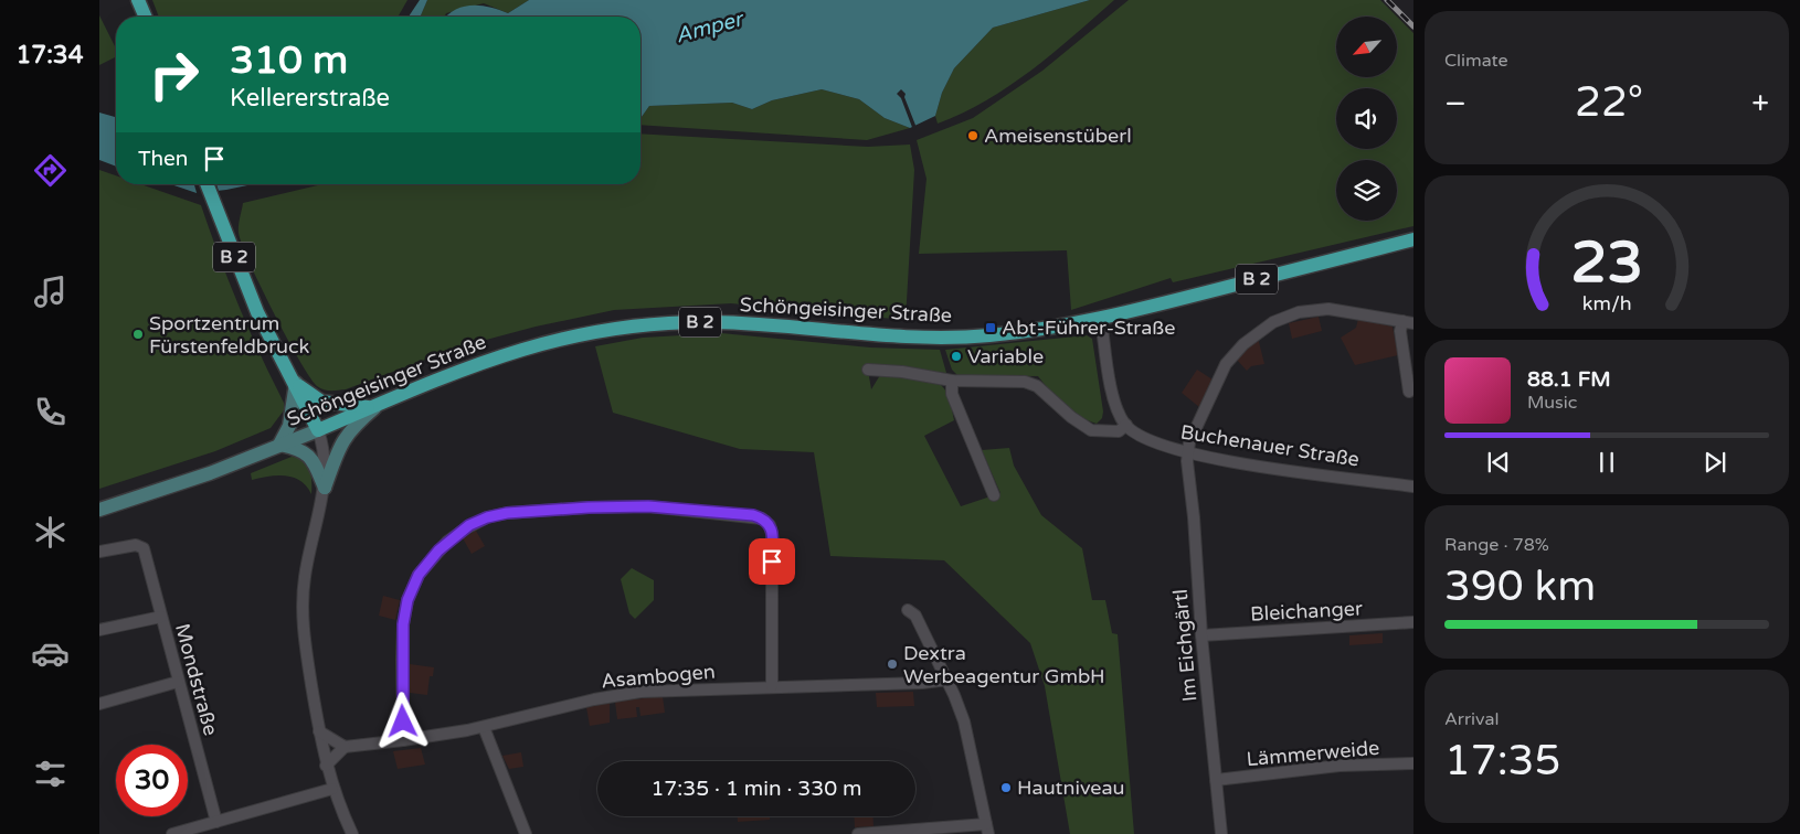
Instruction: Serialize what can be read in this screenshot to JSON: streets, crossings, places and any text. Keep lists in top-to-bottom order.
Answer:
{
  "streets": {
    "main road": ["B 2", "Schöngeisinger Straße"],
    "street": [
      "Buchenauer Straße",
      "Bleichanger",
      "Im Eichgärtl",
      "Asambogen",
      "Mondstraße",
      "Lämmerweide"
    ]
  },
  "crossings": [
    ["Schöngeisinger Straße", "Buchenauer Straße"],
    ["Buchenauer Straße", "Im Eichgärtl"],
    ["Bleichanger", "Im Eichgärtl"],
    ["Im Eichgärtl", "Lämmerweide"]
  ],
  "water": ["Amper"],
  "places": {
    "other": [
      "Ameisenstüberl",
      "Sportzentrum Fürstenfeldbruck",
      "Variable",
      "Dextra Werbeagentur GmbH",
      "Hautniveau"
    ],
    "transit": ["Abt-Führer-Straße"]
  },
  "north": "bottom left",
  "page": {
    "tabs": "17:34",
    "tile": [
      "Climate",
      ["Range · 78%", "390 km"],
      ["Arrival", "17:35"]
    ],
    "turn": ["310 m", "Kellererstraße"],
    "heat": ["−", "22°", "+"],
    "then": "Then",
    "song": ["88.1 FM", "Music"],
    "limit": "30",
    "trip": "17:35 · 1 min · 330 m",
    "gauge": ["23", "km/h"]
  }
}
